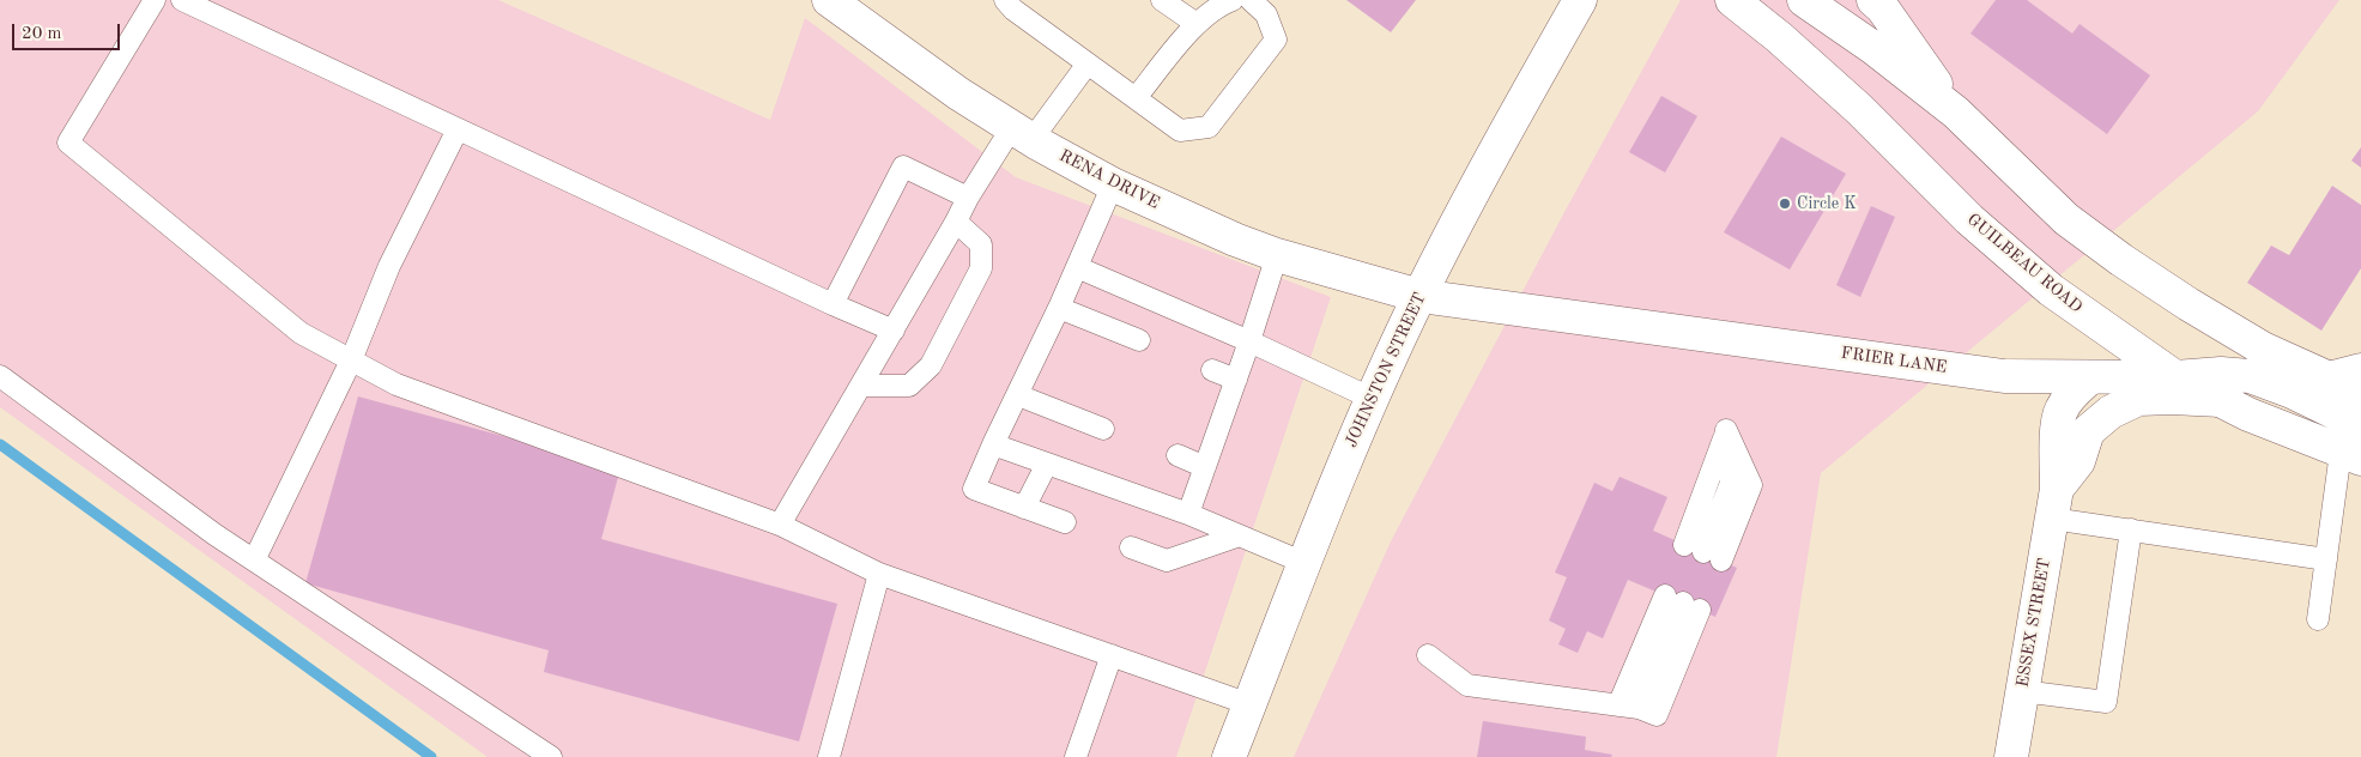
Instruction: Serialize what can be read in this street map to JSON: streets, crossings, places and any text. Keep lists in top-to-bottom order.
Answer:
{
  "streets": {
    "street": [
      "RENA DRIVE",
      "GUILBEAU ROAD",
      "FRIER LANE",
      "JOHNSTON STREET",
      "ESSEX STREET"
    ]
  },
  "crossings": [
    ["RENA DRIVE", "FRIER LANE"],
    ["RENA DRIVE", "JOHNSTON STREET"],
    ["GUILBEAU ROAD", "FRIER LANE"],
    ["GUILBEAU ROAD", "ESSEX STREET"],
    ["FRIER LANE", "JOHNSTON STREET"],
    ["FRIER LANE", "ESSEX STREET"]
  ],
  "places": ["Circle K"],
  "scale_bar": "20 m"
}
